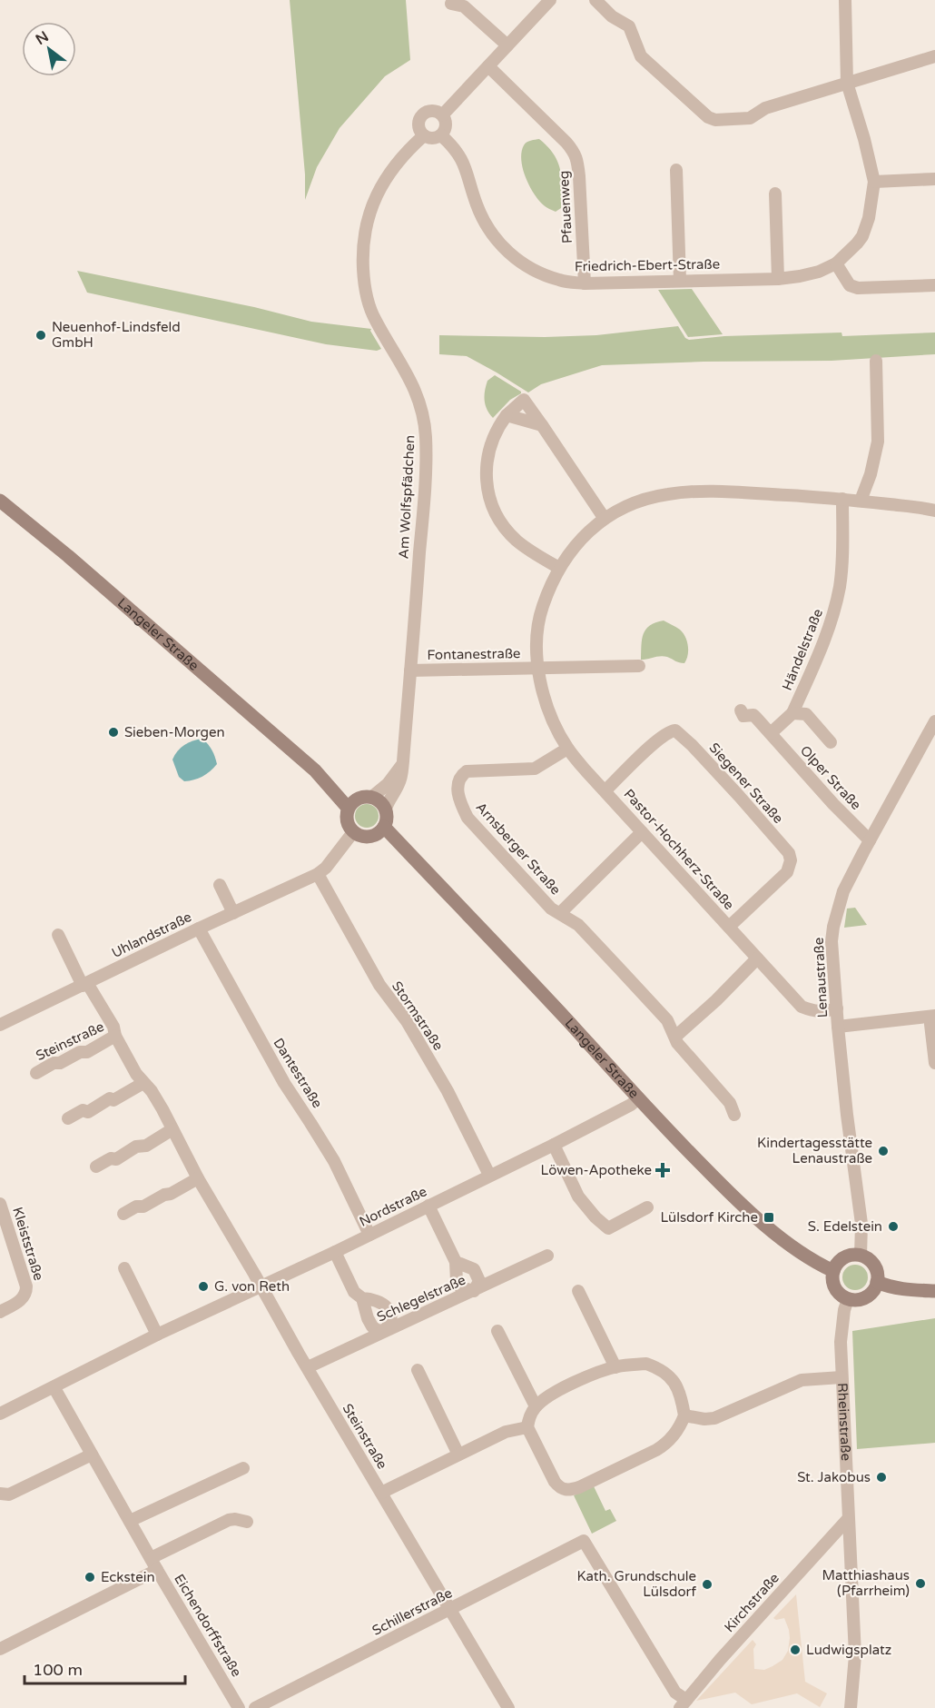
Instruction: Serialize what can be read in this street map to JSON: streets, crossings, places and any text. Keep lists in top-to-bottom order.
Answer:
{
  "streets": {
    "street": [
      "Pfauenweg",
      "Friedrich-Ebert-Straße",
      "Am Wolfspfädchen",
      "Langeler Straße",
      "Händelstraße",
      "Fontanestraße",
      "Olper Straße",
      "Siegener Straße",
      "Arnsberger Straße",
      "Pastor-Hochherz-Straße",
      "Uhlandstraße",
      "Lenaustraße",
      "Stormstraße",
      "Steinstraße",
      "Dantestraße",
      "Nordstraße",
      "Kleiststraße",
      "Schlegelstraße",
      "Rheinstraße",
      "Kirchstraße",
      "Schillerstraße",
      "Eichendorffstraße"
    ]
  },
  "crossings": [
    ["Pfauenweg", "Friedrich-Ebert-Straße"],
    ["Friedrich-Ebert-Straße", "Am Wolfspfädchen"],
    ["Am Wolfspfädchen", "Langeler Straße"],
    ["Am Wolfspfädchen", "Fontanestraße"],
    ["Am Wolfspfädchen", "Uhlandstraße"],
    ["Langeler Straße", "Uhlandstraße"],
    ["Langeler Straße", "Lenaustraße"],
    ["Langeler Straße", "Nordstraße"],
    ["Langeler Straße", "Rheinstraße"],
    ["Händelstraße", "Olper Straße"],
    ["Händelstraße", "Pastor-Hochherz-Straße"],
    ["Fontanestraße", "Pastor-Hochherz-Straße"],
    ["Olper Straße", "Lenaustraße"],
    ["Siegener Straße", "Pastor-Hochherz-Straße"],
    ["Arnsberger Straße", "Pastor-Hochherz-Straße"],
    ["Pastor-Hochherz-Straße", "Lenaustraße"],
    ["Uhlandstraße", "Stormstraße"],
    ["Uhlandstraße", "Steinstraße"],
    ["Uhlandstraße", "Dantestraße"],
    ["Lenaustraße", "Rheinstraße"],
    ["Stormstraße", "Nordstraße"],
    ["Steinstraße", "Nordstraße"],
    ["Steinstraße", "Schlegelstraße"],
    ["Steinstraße", "Schillerstraße"],
    ["Dantestraße", "Nordstraße"],
    ["Nordstraße", "Eichendorffstraße"],
    ["Rheinstraße", "Kirchstraße"],
    ["Kirchstraße", "Schillerstraße"]
  ],
  "places": {
    "other": [
      "Neuenhof-Lindsfeld GmbH",
      "Sieben-Morgen",
      "Kindertagesstätte Lenaustraße",
      "S. Edelstein",
      "G. von Reth",
      "St. Jakobus",
      "Eckstein",
      "Matthiashaus (Pfarrheim)",
      "Kath. Grundschule Lülsdorf",
      "Ludwigsplatz"
    ],
    "health": ["Löwen-Apotheke"],
    "transit": ["Lülsdorf Kirche"]
  },
  "scale_bar": "100 m",
  "north": "top left"
}
